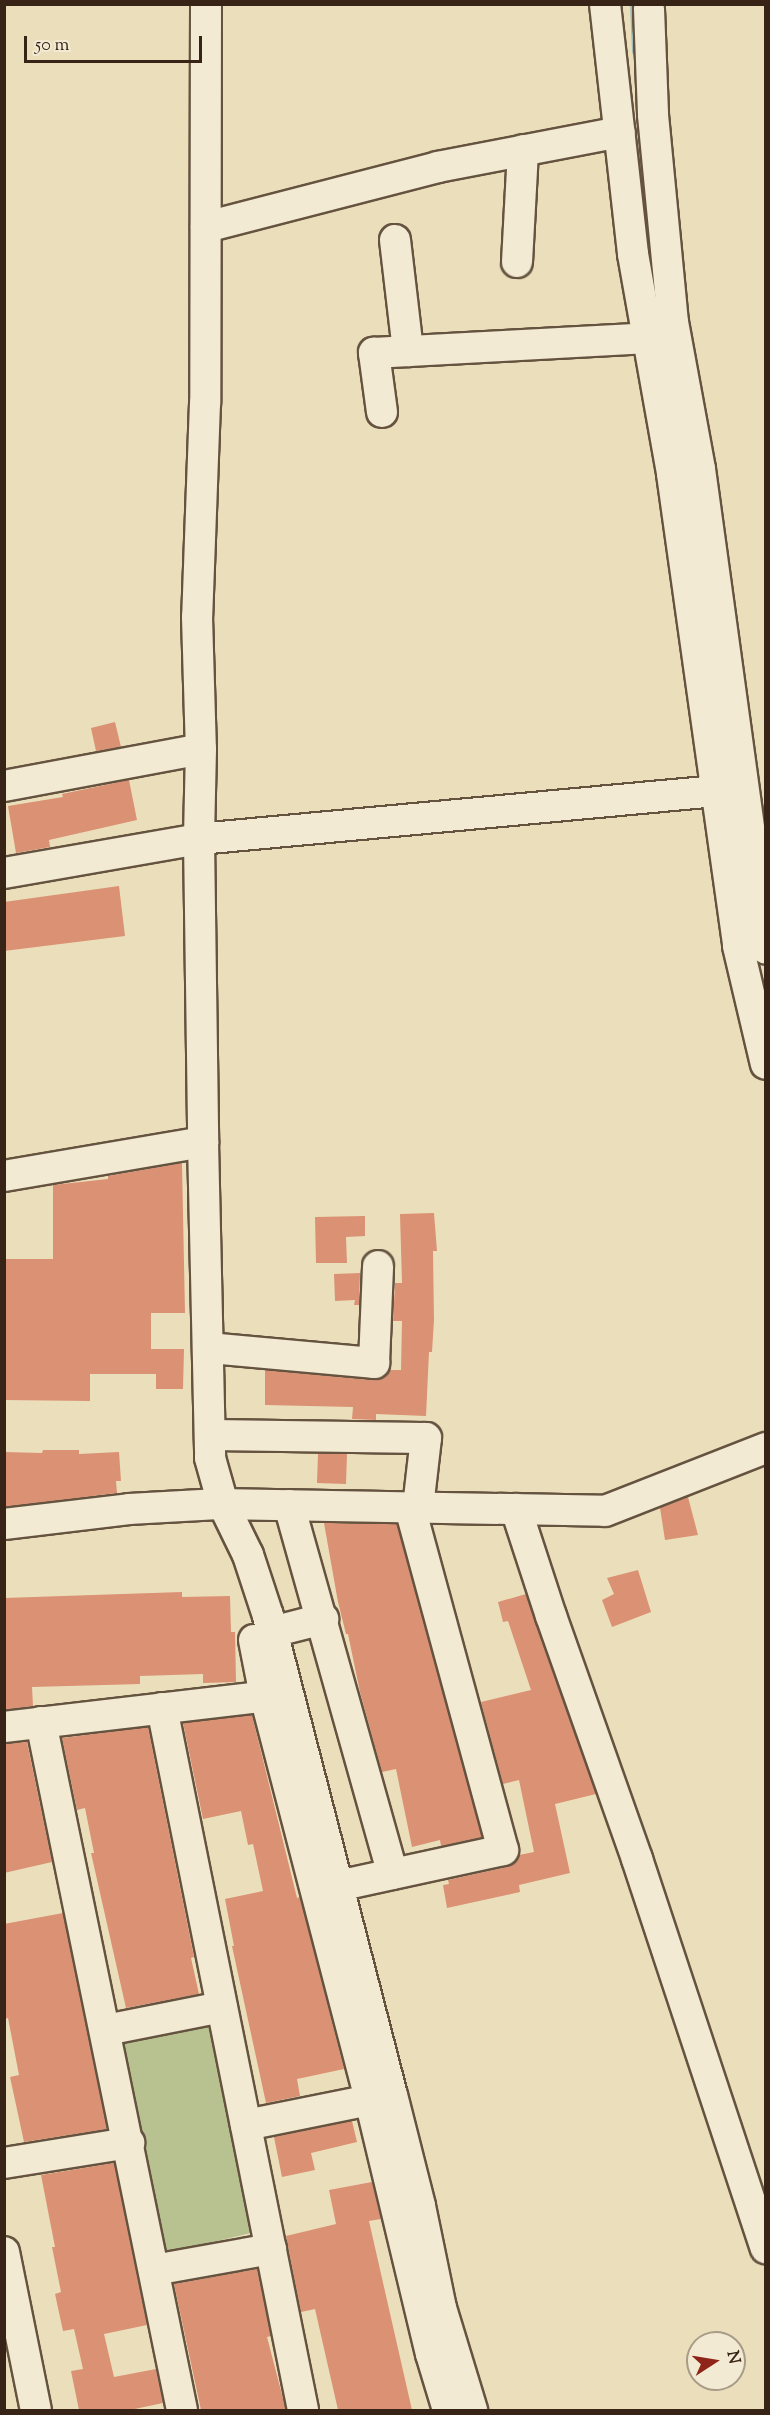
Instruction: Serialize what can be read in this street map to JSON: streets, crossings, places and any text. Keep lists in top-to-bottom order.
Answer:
{
  "scale_bar": "50 m",
  "north": "right"
}
